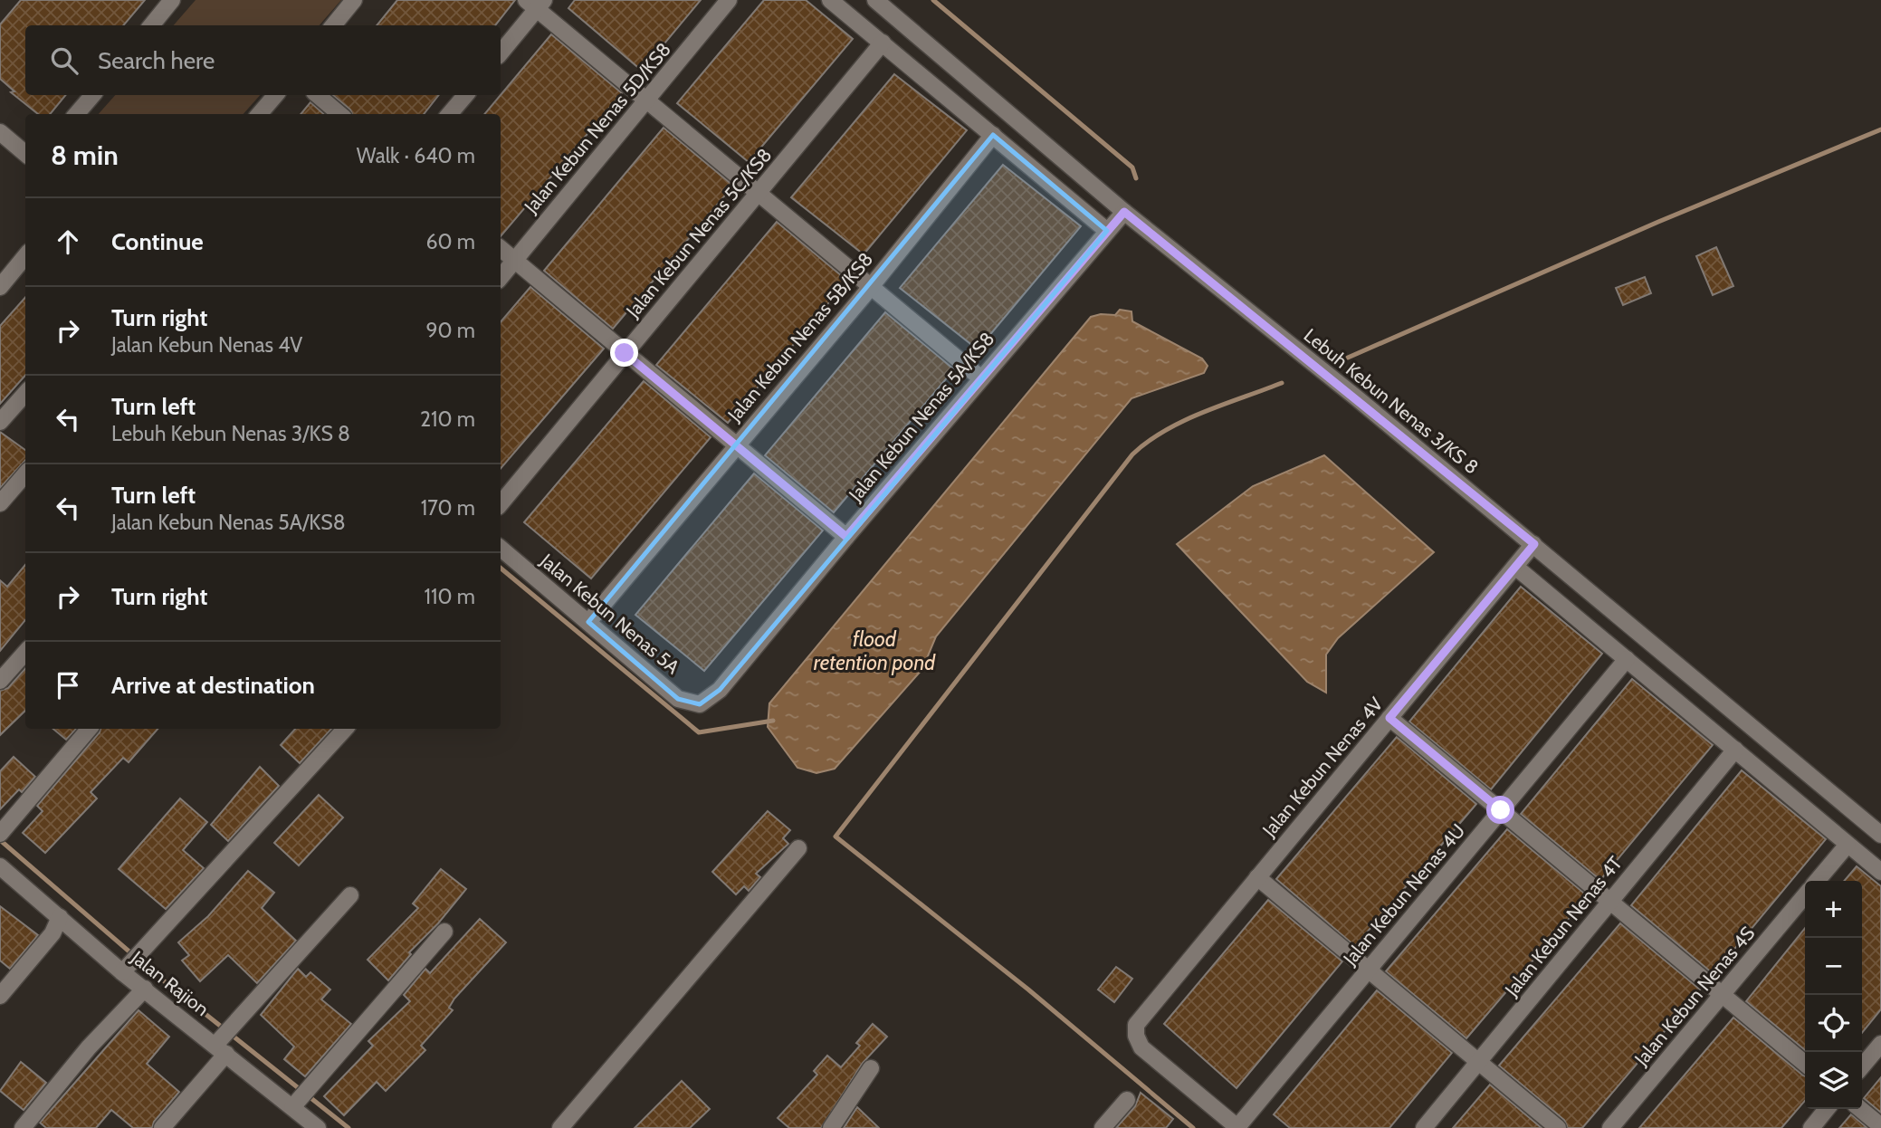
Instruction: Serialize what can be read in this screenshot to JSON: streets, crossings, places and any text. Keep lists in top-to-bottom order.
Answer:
{
  "streets": {
    "street": [
      "Jalan Kebun Nenas 5D/KS8",
      "Jalan Kebun Nenas 5C/KS8",
      "Jalan Kebun Nenas 5B/KS8",
      "Lebuh Kebun Nenas 3/KS 8",
      "Jalan Kebun Nenas 5A/KS8",
      "Jalan Kebun Nenas 5A",
      "Jalan Kebun Nenas 4V",
      "Jalan Kebun Nenas 4U",
      "Jalan Kebun Nenas 4T",
      "Jalan Rajion",
      "Jalan Kebun Nenas 4S"
    ]
  },
  "crossings": [
    ["Jalan Kebun Nenas 5B/KS8", "Jalan Kebun Nenas 5A"],
    ["Lebuh Kebun Nenas 3/KS 8", "Jalan Kebun Nenas 5A/KS8"],
    ["Lebuh Kebun Nenas 3/KS 8", "Jalan Kebun Nenas 4V"],
    ["Jalan Kebun Nenas 5A/KS8", "Jalan Kebun Nenas 5A"],
    ["Jalan Kebun Nenas 4V", "Jalan Kebun Nenas 4U"]
  ],
  "water": ["flood retention pond"],
  "page": {
    "search": "Search here",
    "heading": ["8 min", "Walk · 640 m"],
    "list": [
      ["Continue", "60 m"],
      ["Turn right", "Jalan Kebun Nenas 4V", "90 m"],
      ["Turn left", "Lebuh Kebun Nenas 3/KS 8", "210 m"],
      ["Turn left", "Jalan Kebun Nenas 5A/KS8", "170 m"],
      ["Turn right", "110 m"],
      "Arrive at destination"
    ],
    "map_buttons": ["+", "−"]
  }
}
